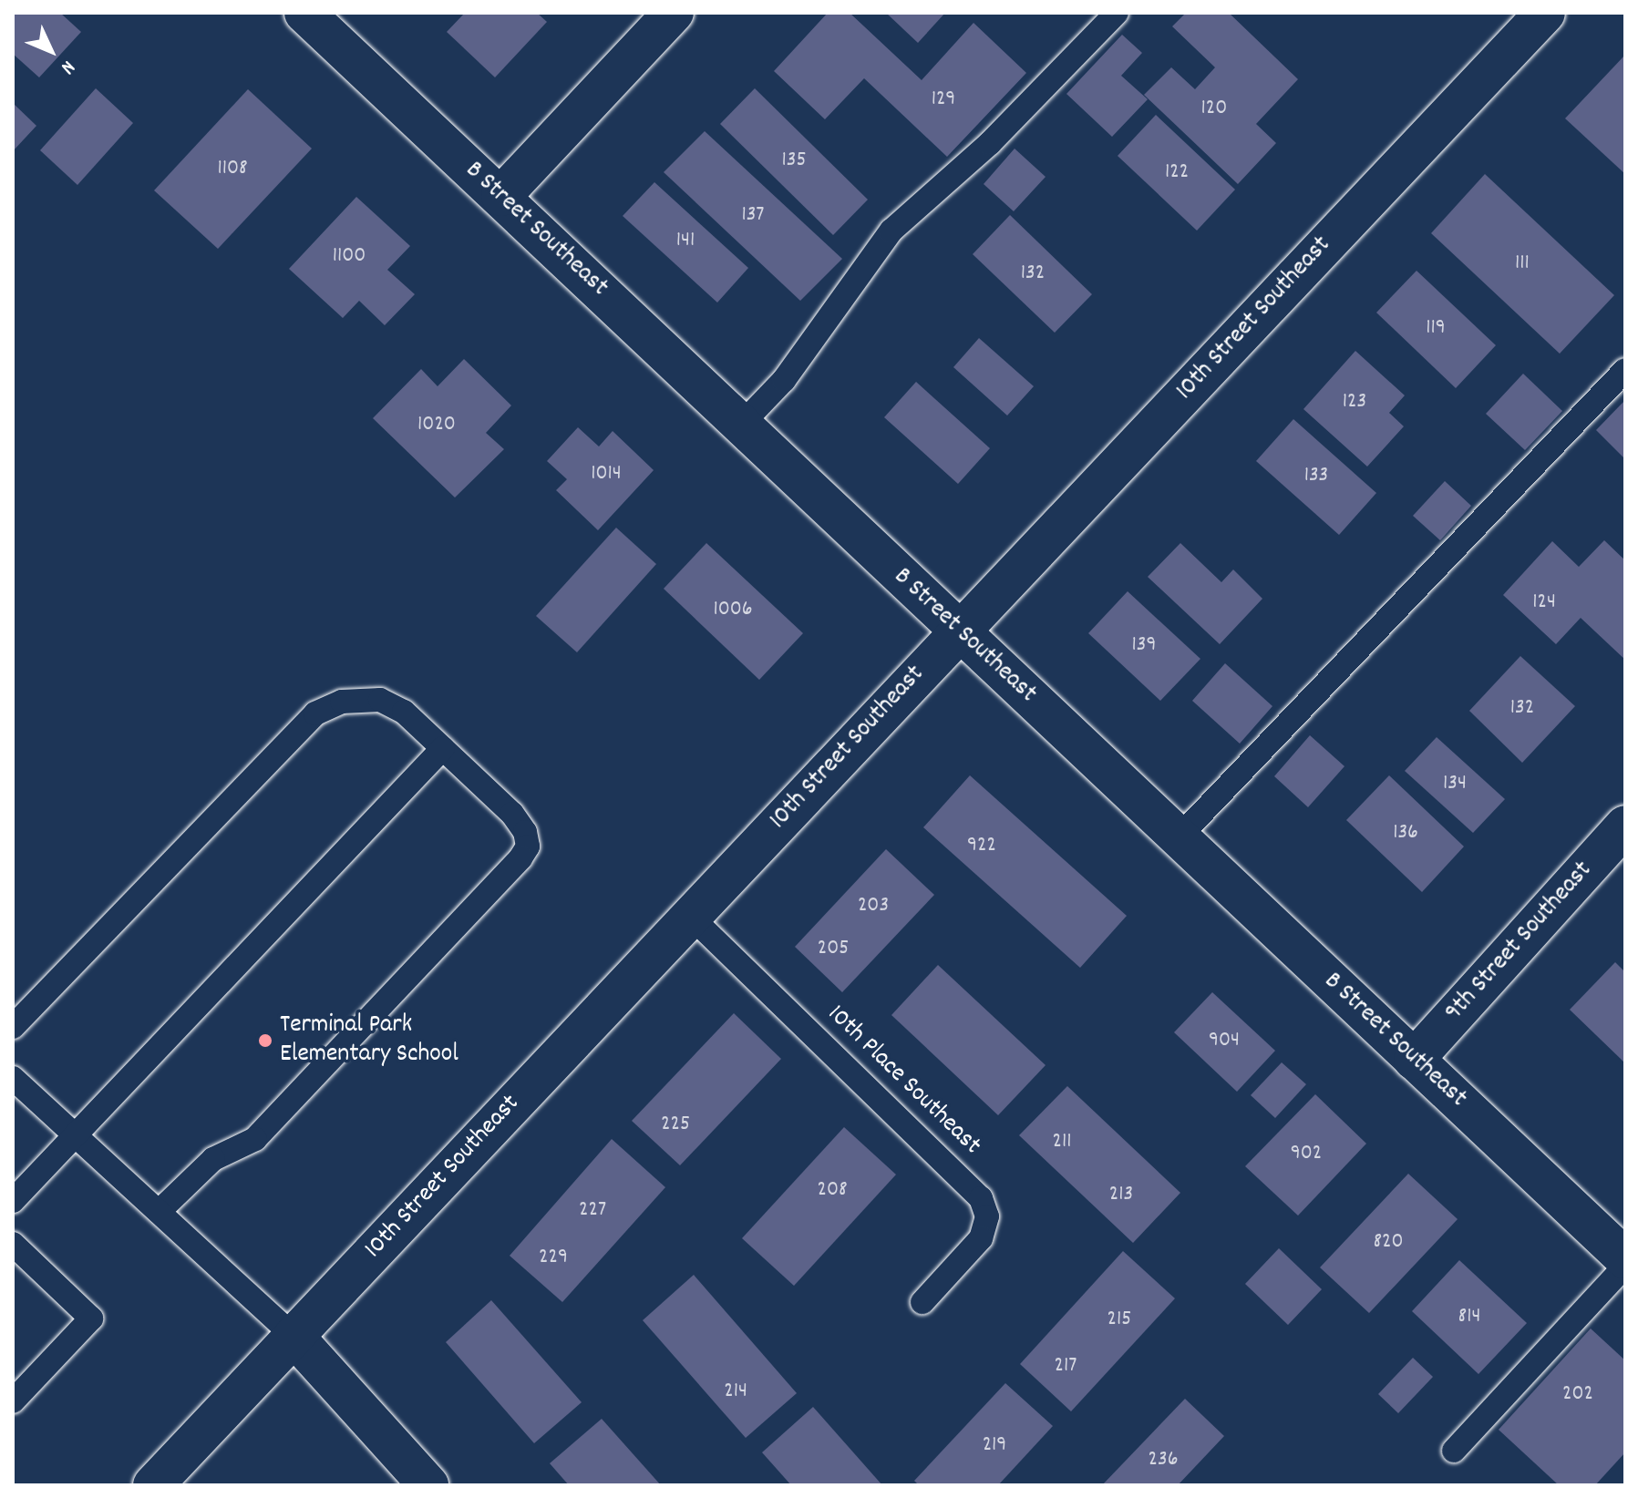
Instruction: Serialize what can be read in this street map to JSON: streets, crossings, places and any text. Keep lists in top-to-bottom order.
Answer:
{
  "streets": {
    "street": ["B Street Southeast", "10th Street Southeast", "9th Street Southeast"],
    "lane": ["10th Place Southeast"]
  },
  "crossings": [
    ["B Street Southeast", "10th Street Southeast"],
    ["B Street Southeast", "9th Street Southeast"],
    ["10th Street Southeast", "10th Place Southeast"]
  ],
  "places": ["Terminal Park Elementary School"],
  "house_numbers": [
    "129",
    "120",
    "135",
    "1108",
    "122",
    "137",
    "141",
    "1100",
    "111",
    "132",
    "119",
    "123",
    "1020",
    "1014",
    "133",
    "124",
    "1006",
    "139",
    "132",
    "134",
    "136",
    "922",
    "203",
    "205",
    "904",
    "225",
    "211",
    "902",
    "208",
    "213",
    "227",
    "820",
    "229",
    "814",
    "215",
    "217",
    "214",
    "202",
    "219",
    "236"
  ],
  "north": "bottom right"
}
